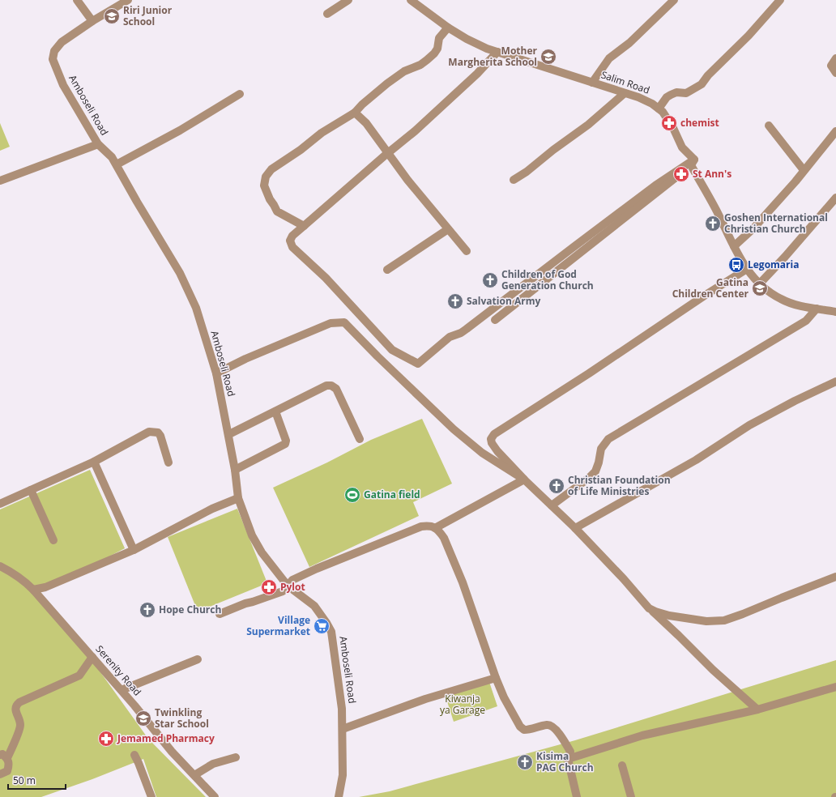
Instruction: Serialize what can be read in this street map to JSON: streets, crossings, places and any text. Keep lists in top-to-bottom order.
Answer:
{
  "streets": {
    "street": ["Salim Road", "Amboseli Road", "Serenity Road"]
  },
  "parks": ["Kiwanja ya Garage"],
  "places": {
    "school or university": [
      "Riri Junior School",
      "Mother Margherita School",
      "Gatina Children Center",
      "Twinkling Star School"
    ],
    "pharmacy": [
      "chemist",
      "St Ann's",
      "Pylot",
      "Jemamed Pharmacy"
    ],
    "church": [
      "Goshen International Christian Church",
      "Children of God Generation Church",
      "Salvation Army",
      "Christian Foundation of Life Ministries",
      "Hope Church",
      "Kisima PAG Church"
    ],
    "bus stop": ["Legomaria"],
    "sports": ["Gatina field"],
    "supermarket": ["Village Supermarket"]
  },
  "scale_bar": "50 m"
}
